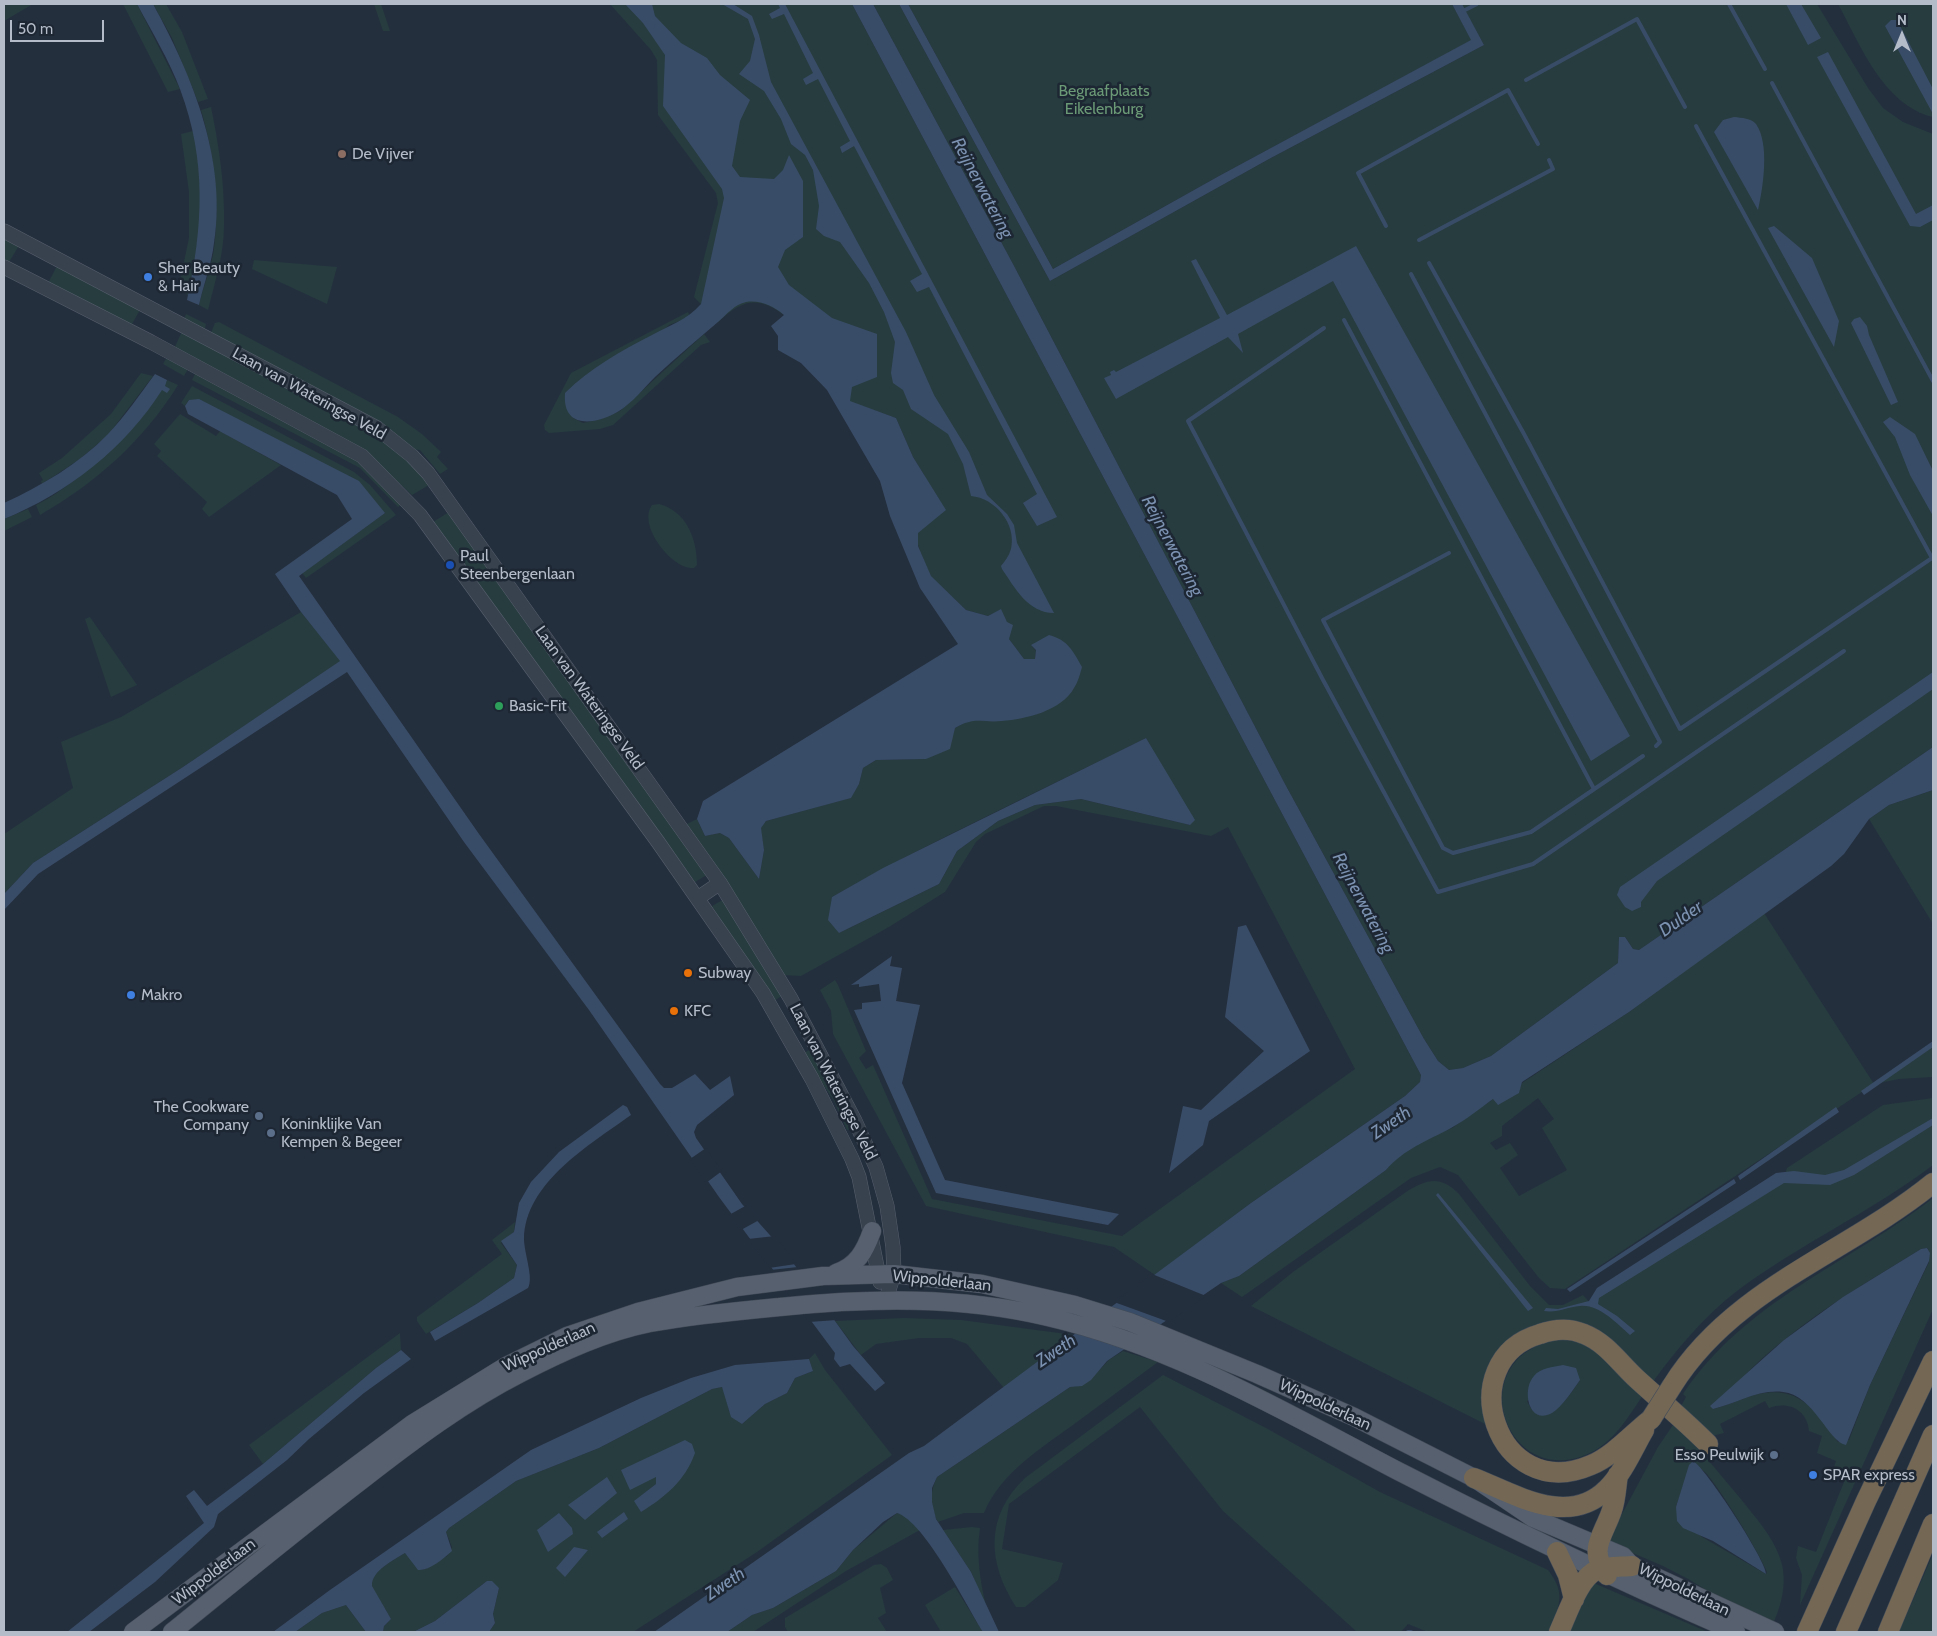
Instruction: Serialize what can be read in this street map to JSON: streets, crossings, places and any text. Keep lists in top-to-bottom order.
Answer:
{
  "streets": {
    "main road": ["Wippolderlaan"],
    "street": ["Laan van Wateringse Veld"]
  },
  "crossings": [
    ["Laan van Wateringse Veld", "Wippolderlaan"]
  ],
  "water": ["Reijnerwatering", "Dulder", "Zweth"],
  "parks": ["Begraafplaats Eikelenburg"],
  "places": [
    "De Vijver",
    "Sher Beauty & Hair",
    "Paul Steenbergenlaan",
    "Basic-Fit",
    "Subway",
    "Makro",
    "KFC",
    "The Cookware Company",
    "Koninklijke Van Kempen & Begeer",
    "Esso Peulwijk",
    "SPAR express"
  ],
  "scale_bar": "50 m",
  "north": "top"
}
